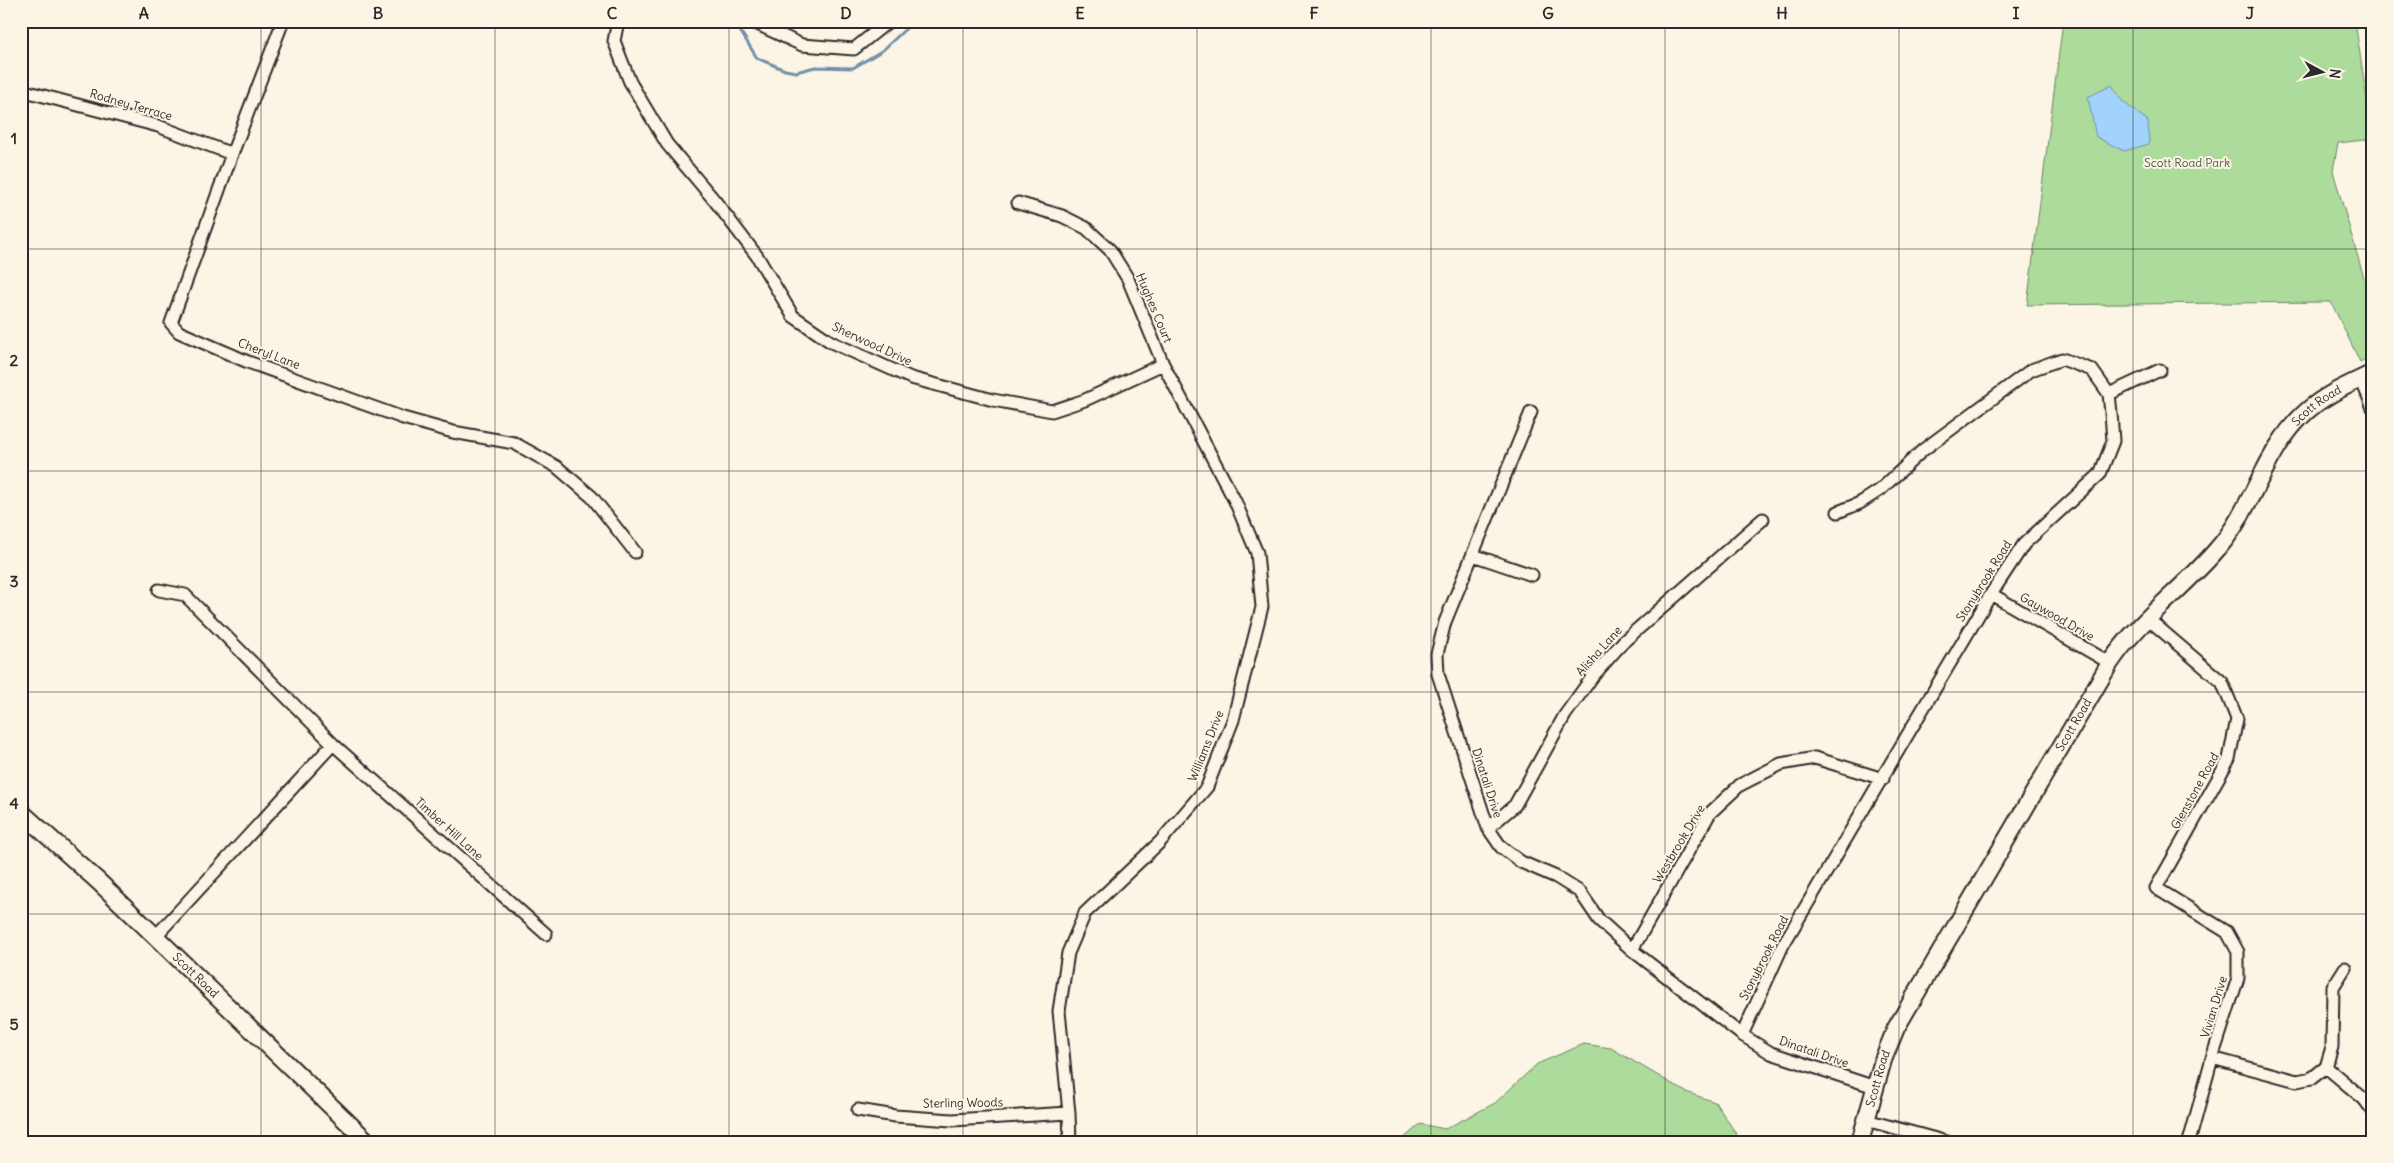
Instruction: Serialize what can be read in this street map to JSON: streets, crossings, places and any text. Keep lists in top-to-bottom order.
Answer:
{
  "streets": {
    "main road": ["Scott Road"],
    "street": [
      "Rodney Terrace",
      "Hughes Court",
      "Sherwood Drive",
      "Cheryl Lane",
      "Stonybrook Road",
      "Gaywood Drive",
      "Alisha Lane",
      "Williams Drive",
      "Dinatali Drive",
      "Glenstone Road",
      "Timber Hill Lane",
      "Westbrook Drive",
      "Vivian Drive",
      "Sterling Woods"
    ]
  },
  "crossings": [
    ["Rodney Terrace", "Cheryl Lane"],
    ["Hughes Court", "Sherwood Drive"],
    ["Hughes Court", "Williams Drive"],
    ["Sherwood Drive", "Williams Drive"],
    ["Scott Road", "Gaywood Drive"],
    ["Scott Road", "Dinatali Drive"],
    ["Scott Road", "Glenstone Road"],
    ["Stonybrook Road", "Gaywood Drive"],
    ["Stonybrook Road", "Dinatali Drive"],
    ["Stonybrook Road", "Westbrook Drive"],
    ["Alisha Lane", "Dinatali Drive"],
    ["Williams Drive", "Sterling Woods"],
    ["Dinatali Drive", "Westbrook Drive"],
    ["Glenstone Road", "Vivian Drive"]
  ],
  "parks": ["Scott Road Park"],
  "north": "right",
  "grid": {
    "columns": [
      "A",
      "B",
      "C",
      "D",
      "E",
      "F",
      "G",
      "H",
      "I",
      "J"
    ],
    "rows": [
      "1",
      "2",
      "3",
      "4",
      "5"
    ]
  }
}
